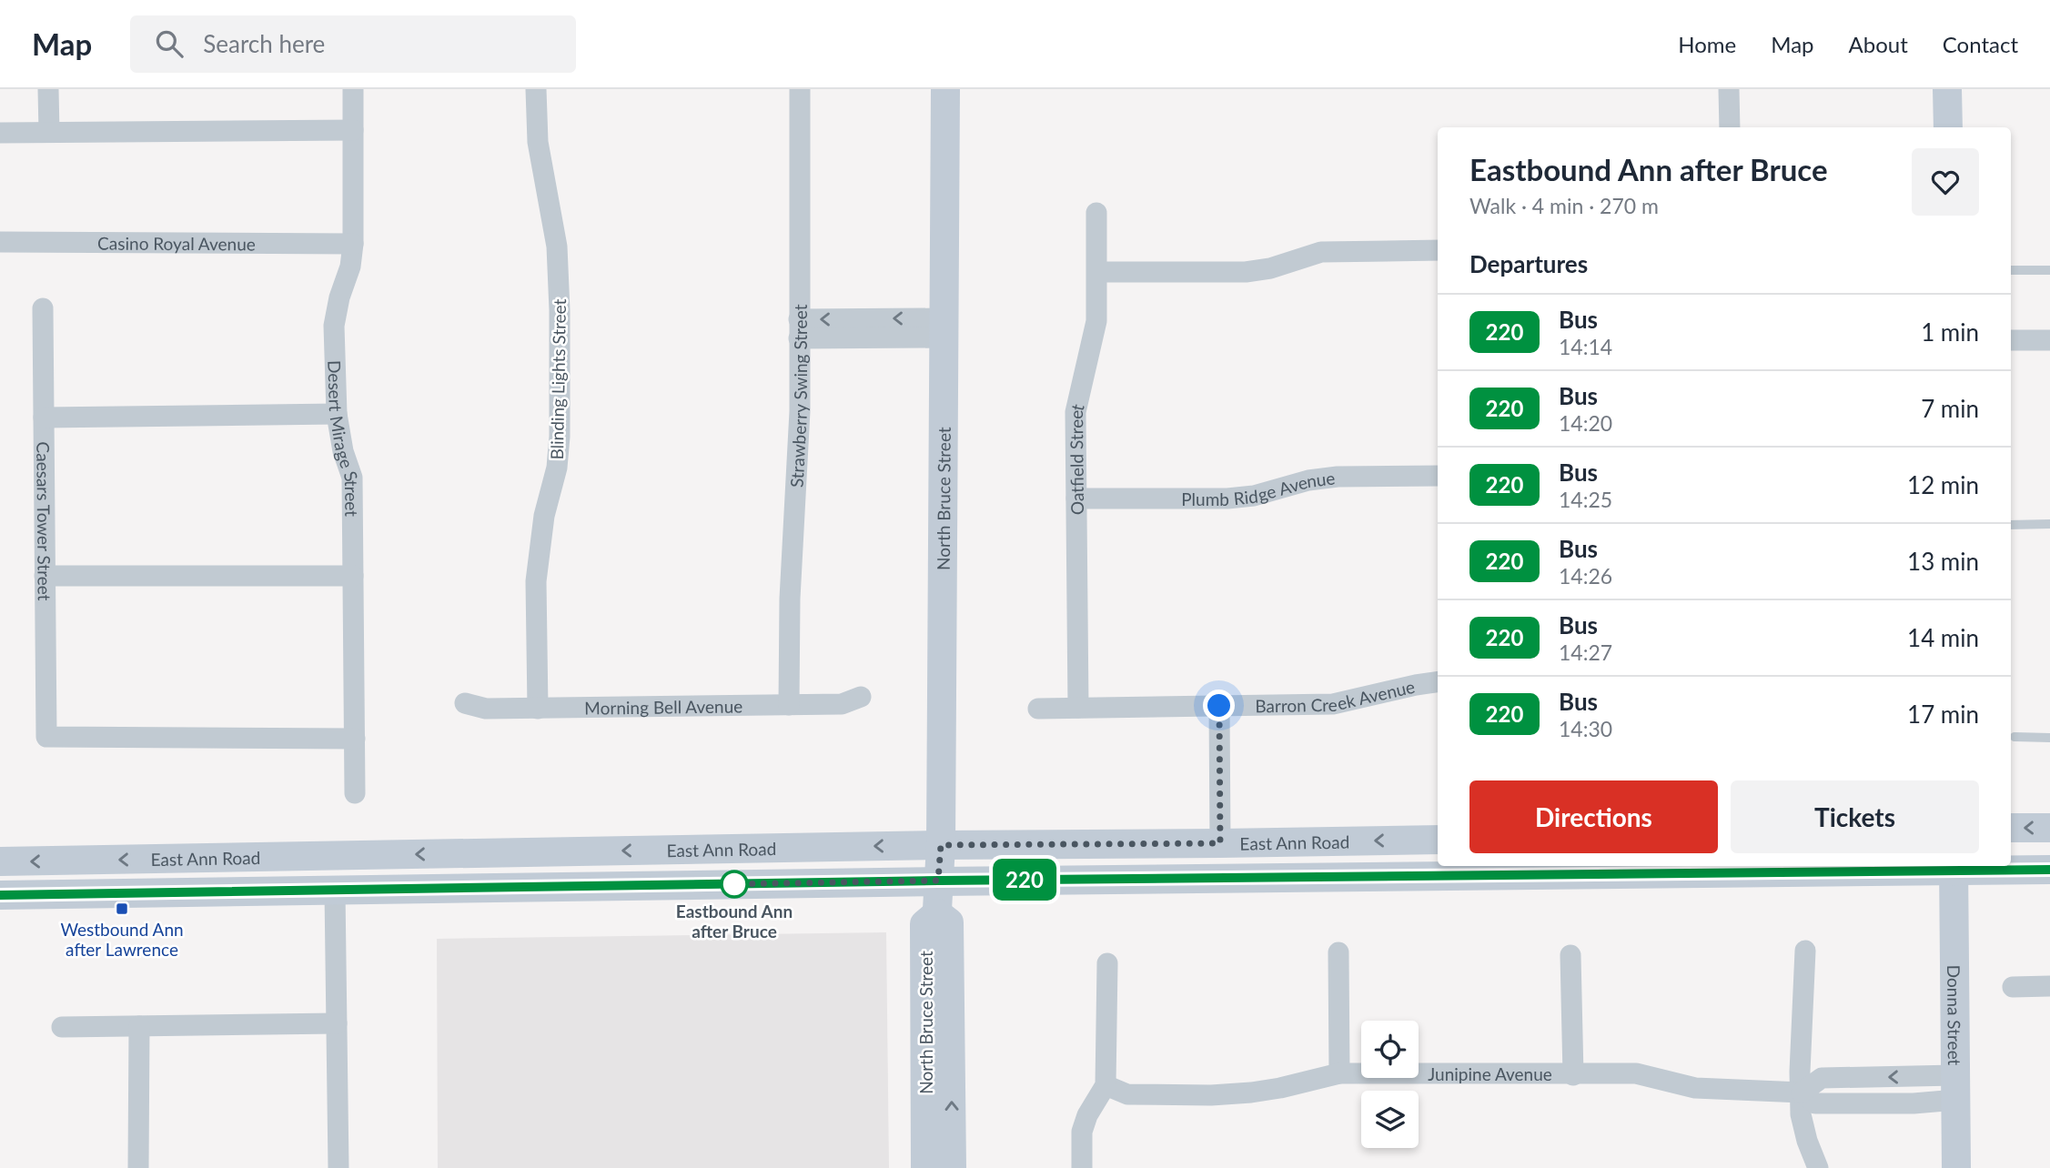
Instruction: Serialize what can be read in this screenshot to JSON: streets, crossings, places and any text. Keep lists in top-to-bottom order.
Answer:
{
  "streets": {
    "main road": ["North Bruce Street", "East Ann Road", "Donna Street"],
    "street": [
      "Casino Royal Avenue",
      "Blinding Lights Street",
      "Strawberry Swing Street",
      "Desert Mirage Street",
      "Oatfield Street",
      "Plumb Ridge Avenue",
      "Caesars Tower Street",
      "Barron Creek Avenue",
      "Morning Bell Avenue",
      "Junipine Avenue"
    ]
  },
  "crossings": [
    ["Casino Royal Avenue", "Desert Mirage Street"],
    ["Blinding Lights Street", "Morning Bell Avenue"],
    ["Strawberry Swing Street", "Morning Bell Avenue"],
    ["Desert Mirage Street", "Caesars Tower Street"],
    ["Oatfield Street", "Plumb Ridge Avenue"],
    ["Oatfield Street", "Barron Creek Avenue"],
    ["North Bruce Street", "East Ann Road"],
    ["East Ann Road", "Donna Street"],
    ["Donna Street", "Junipine Avenue"]
  ],
  "places": {
    "other": ["Eastbound Ann after Bruce"],
    "transit": ["Westbound Ann after Lawrence"]
  },
  "lines": ["bus line 220"],
  "page": {
    "header": "Map",
    "search": "Search here",
    "nav": [
      "Home",
      "Map",
      "About",
      "Contact"
    ],
    "on_map": "220",
    "heading": [
      ["Eastbound Ann after Bruce", "Walk · 4 min · 270 m"],
      "Departures"
    ],
    "list": [
      {
        "mark": "220",
        "name": "Bus",
        "note": "14:14",
        "value": "1 min"
      },
      {
        "mark": "220",
        "name": "Bus",
        "note": "14:20",
        "value": "7 min"
      },
      {
        "mark": "220",
        "name": "Bus",
        "note": "14:25",
        "value": "12 min"
      },
      {
        "mark": "220",
        "name": "Bus",
        "note": "14:26",
        "value": "13 min"
      },
      {
        "mark": "220",
        "name": "Bus",
        "note": "14:27",
        "value": "14 min"
      },
      {
        "mark": "220",
        "name": "Bus",
        "note": "14:30",
        "value": "17 min"
      }
    ],
    "buttons": ["Directions", "Tickets"]
  }
}
